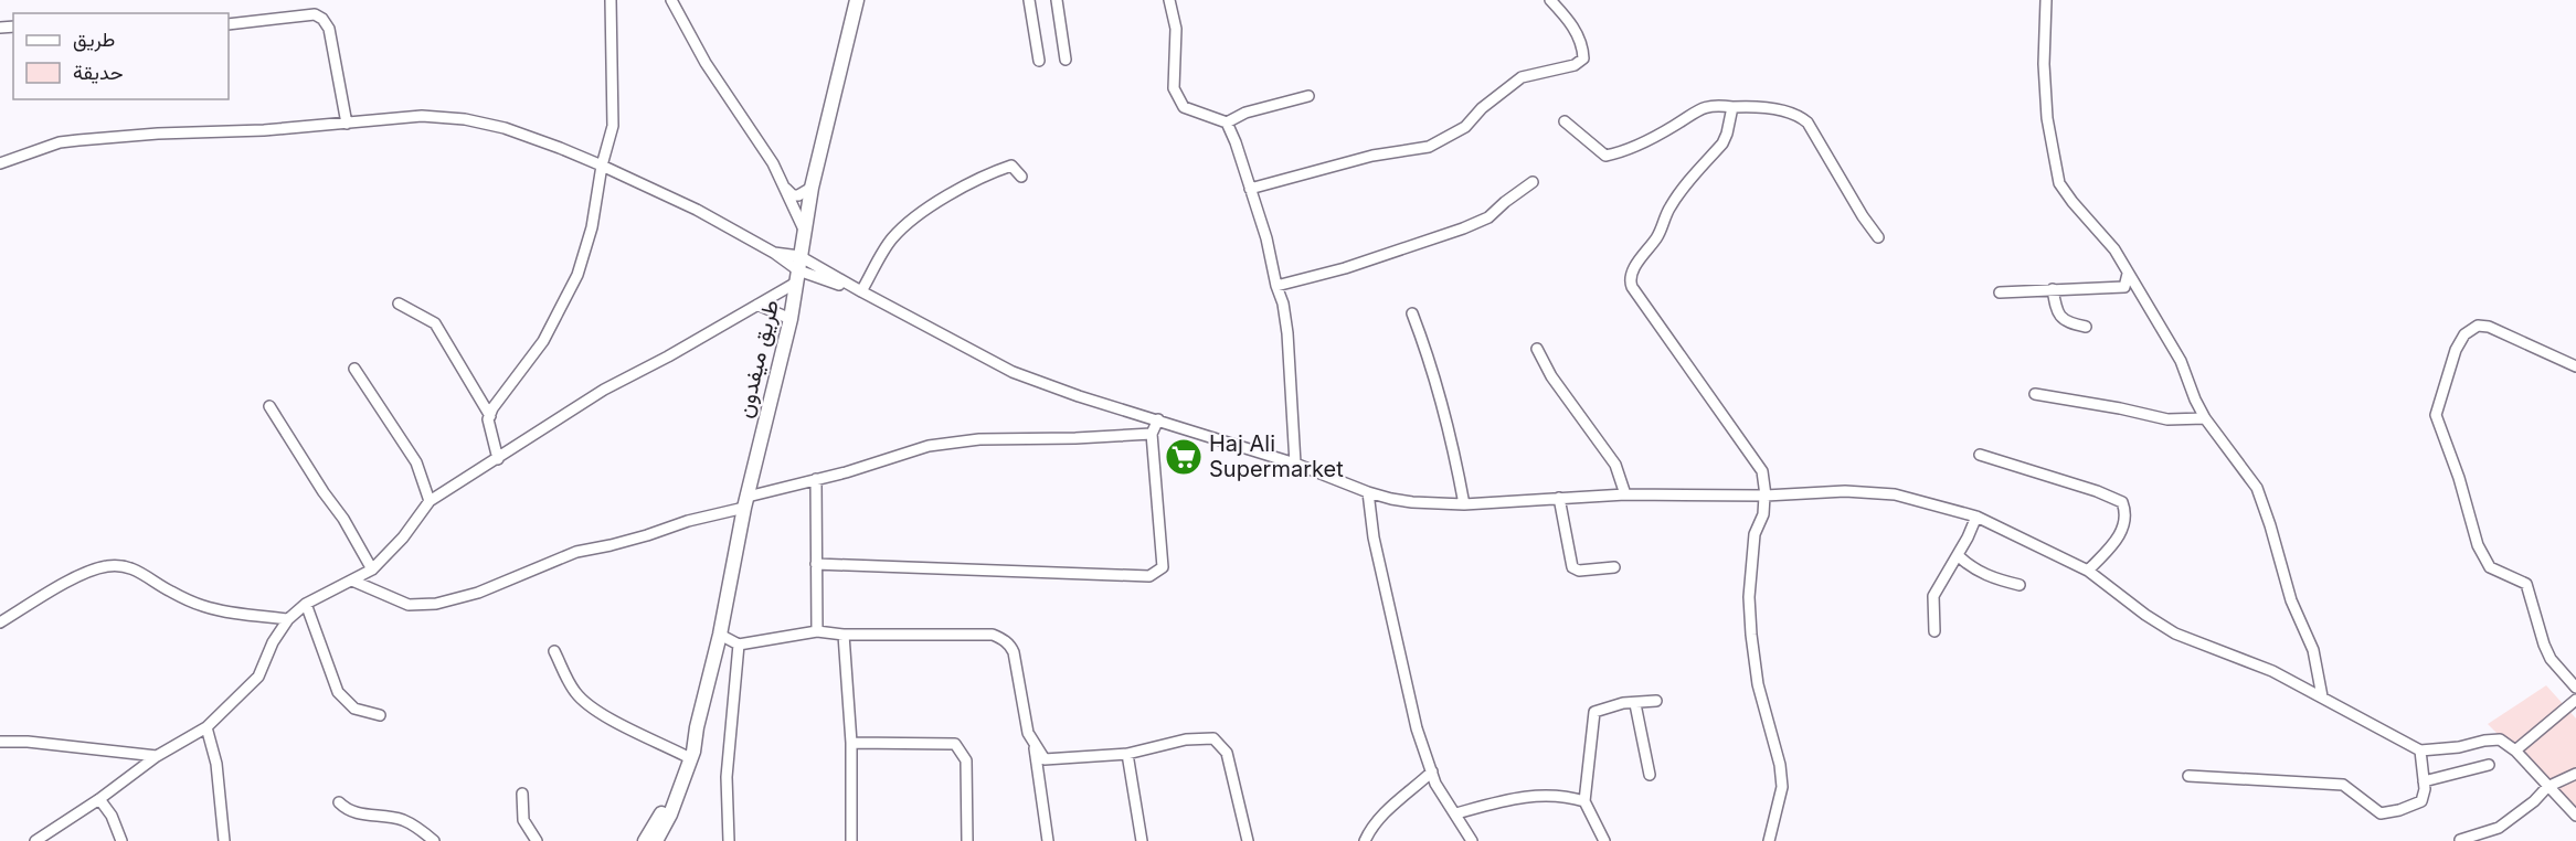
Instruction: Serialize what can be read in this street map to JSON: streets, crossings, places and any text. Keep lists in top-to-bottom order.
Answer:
{
  "streets": {
    "main road": ["طريق ميفدون"]
  },
  "places": {
    "supermarket": ["Haj Ali Supermarket"]
  },
  "legend": ["طريق", "حديقة"]
}
